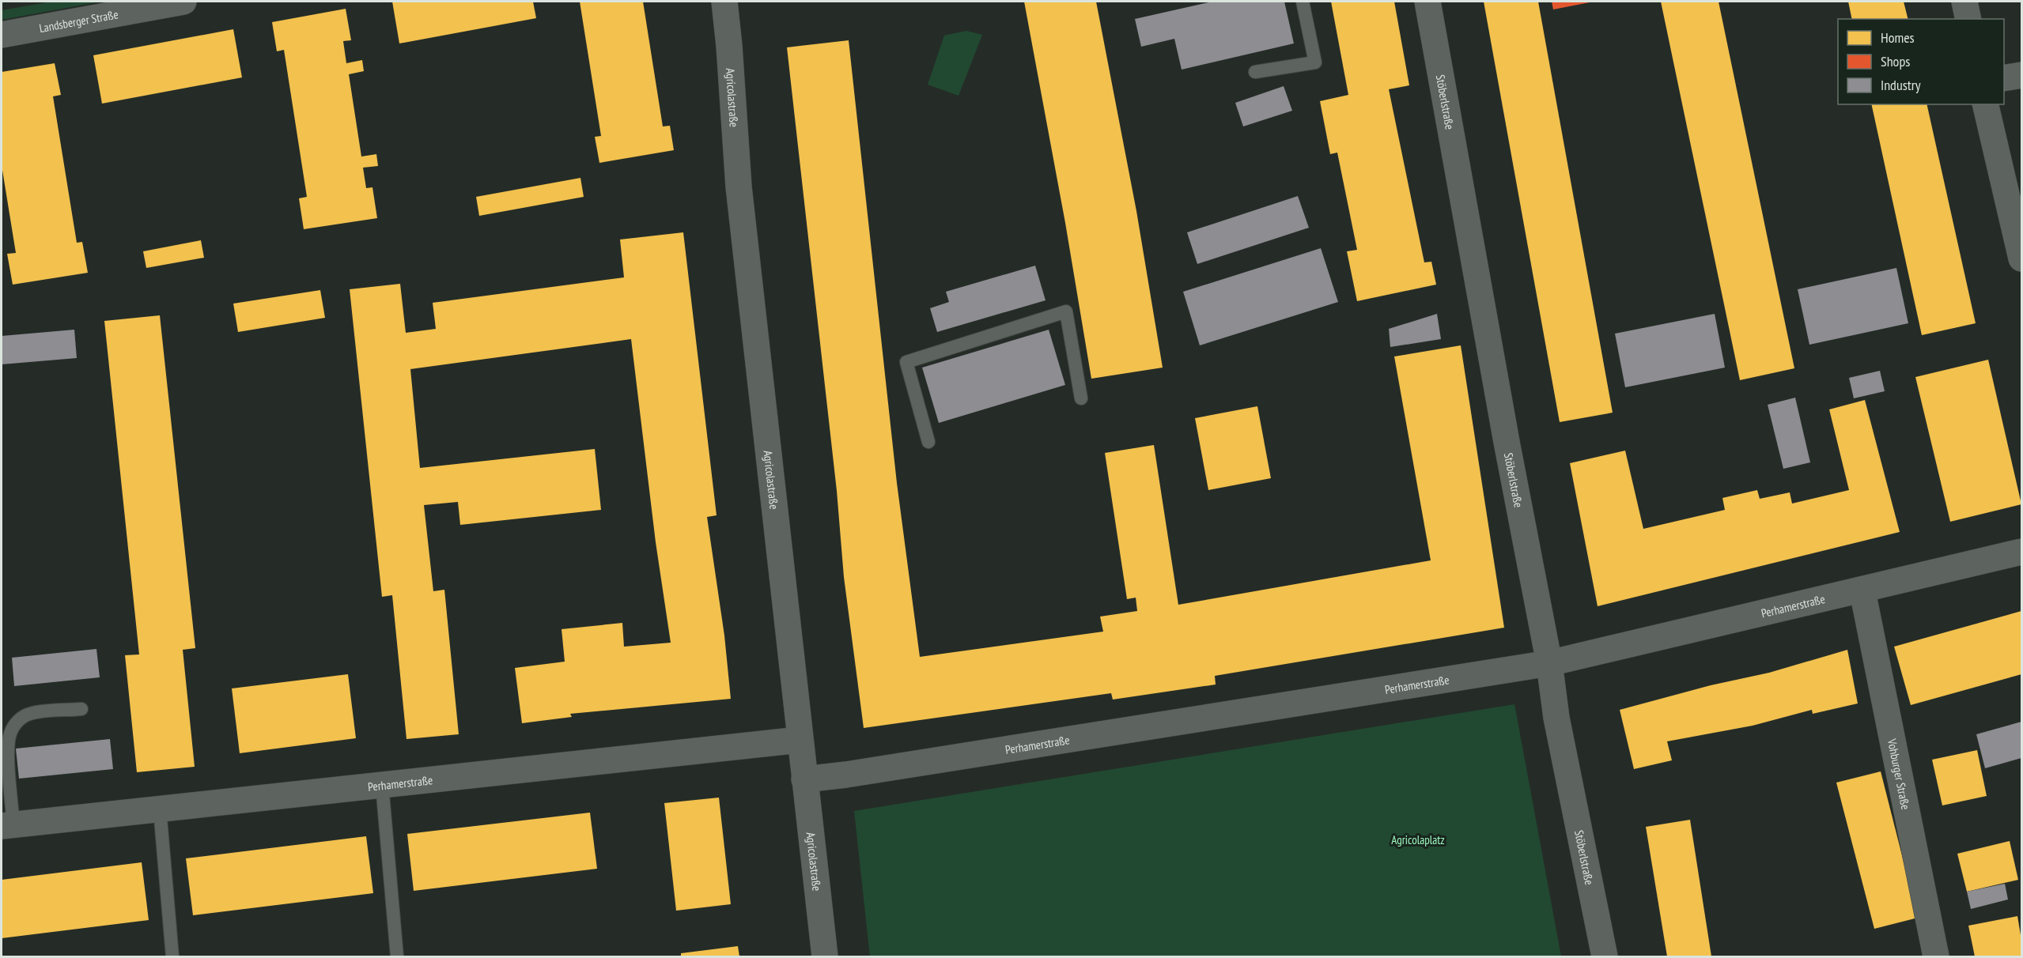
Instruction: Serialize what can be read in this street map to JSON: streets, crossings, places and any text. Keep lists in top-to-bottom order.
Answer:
{
  "streets": {
    "street": [
      "Landsberger Straße",
      "Agricolastraße",
      "Stöberlstraße",
      "Perhamerstraße",
      "Vohburger Straße"
    ]
  },
  "crossings": [
    ["Agricolastraße", "Perhamerstraße"],
    ["Stöberlstraße", "Perhamerstraße"],
    ["Perhamerstraße", "Vohburger Straße"]
  ],
  "parks": ["Agricolaplatz"],
  "legend": ["Homes", "Shops", "Industry"]
}
